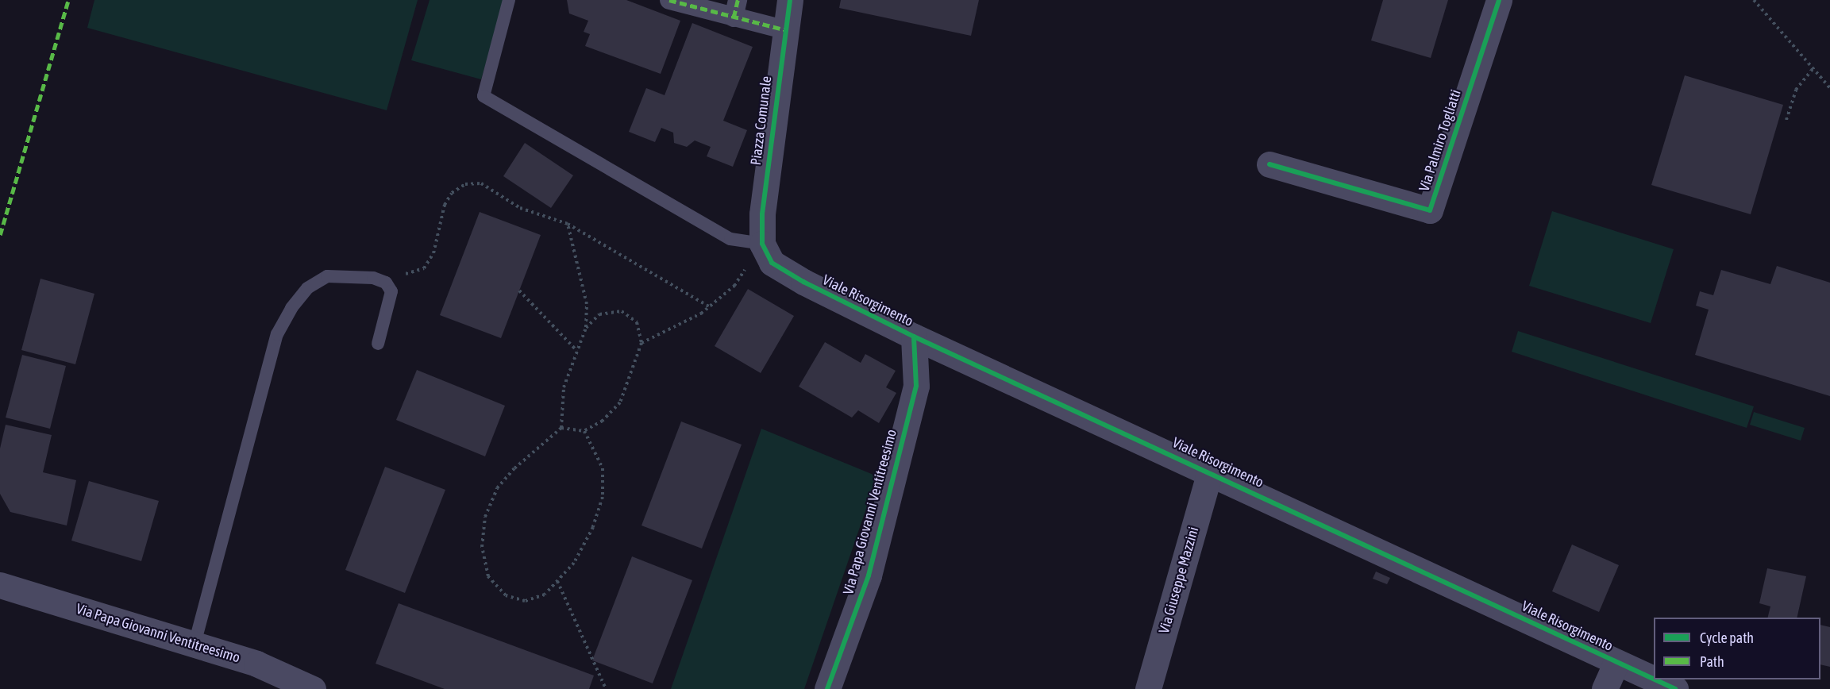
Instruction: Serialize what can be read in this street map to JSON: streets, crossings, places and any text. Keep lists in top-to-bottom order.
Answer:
{
  "streets": {
    "street": [
      "Piazza Comunale",
      "Via Palmiro Togliatti",
      "Viale Risorgimento",
      "Via Papa Giovanni Ventitreesimo",
      "Via Giuseppe Mazzini"
    ]
  },
  "crossings": [
    ["Piazza Comunale", "Viale Risorgimento"],
    ["Viale Risorgimento", "Via Papa Giovanni Ventitreesimo"],
    ["Viale Risorgimento", "Via Giuseppe Mazzini"]
  ],
  "legend": ["Cycle path", "Path"]
}
